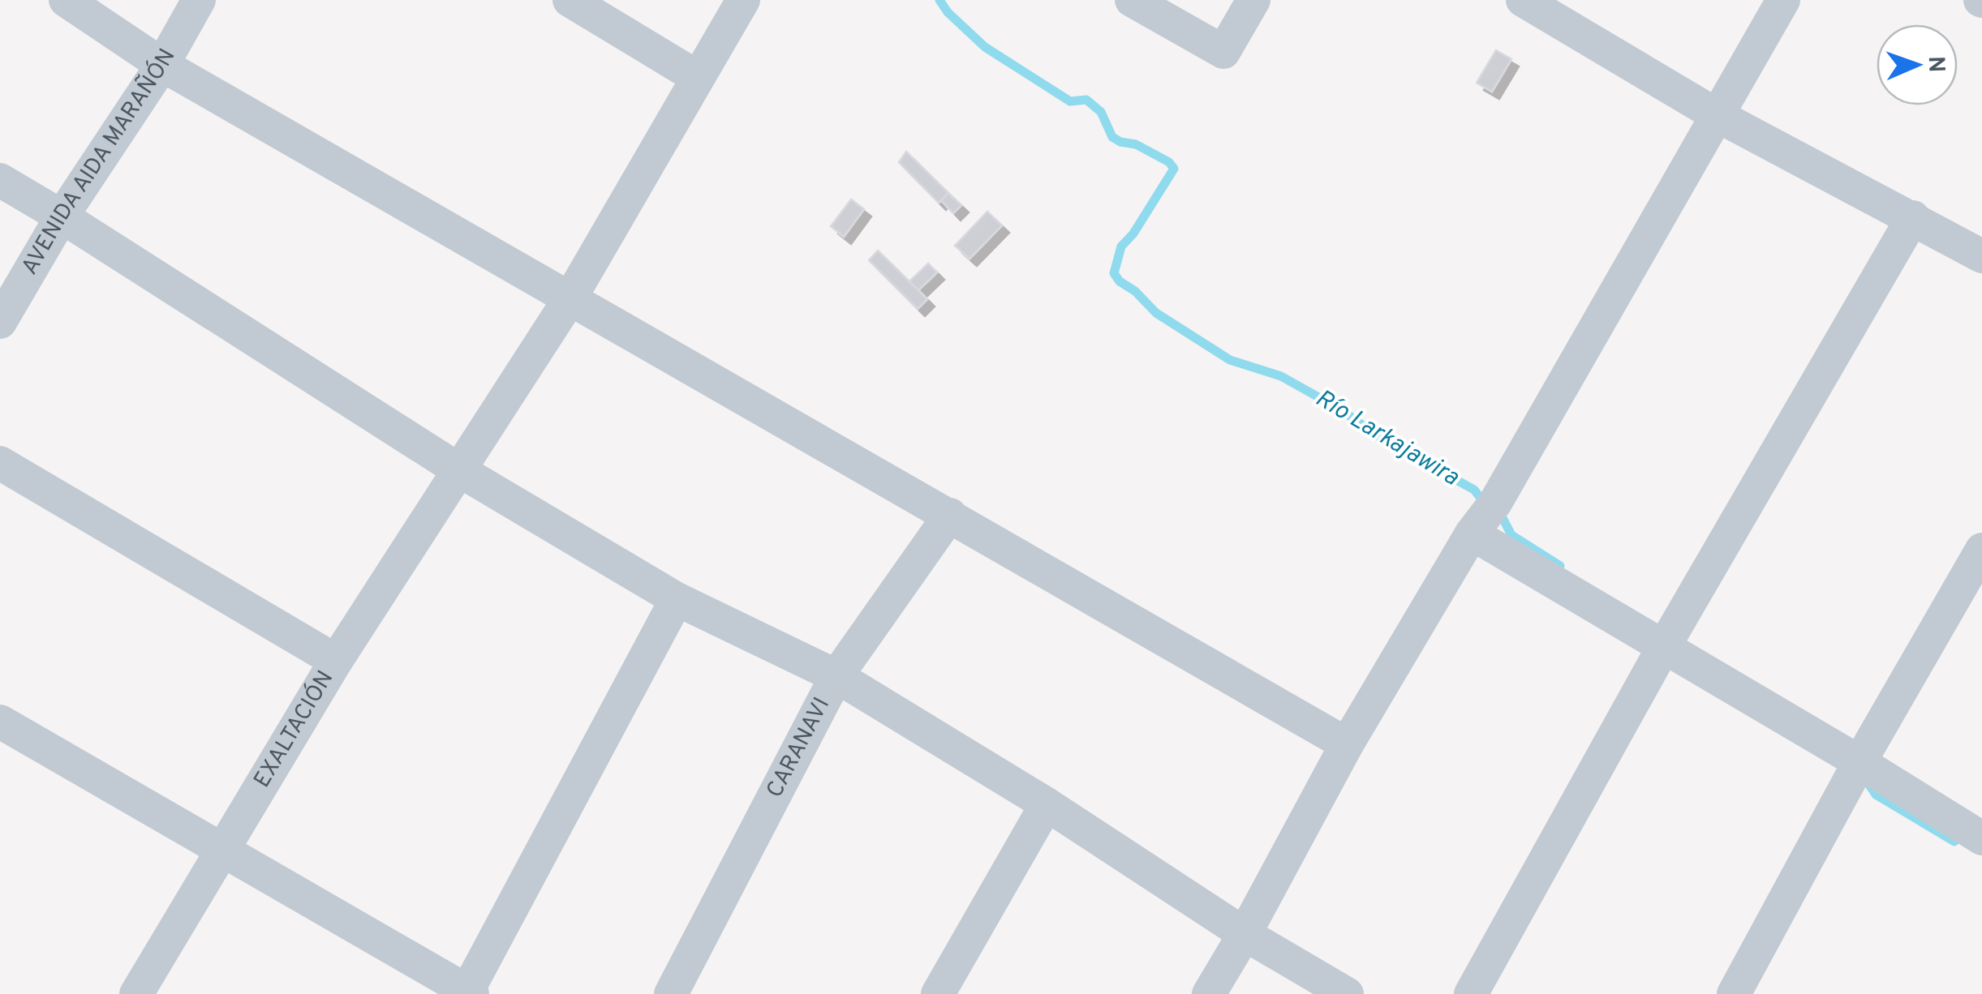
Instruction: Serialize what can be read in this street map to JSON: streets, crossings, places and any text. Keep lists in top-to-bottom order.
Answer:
{
  "streets": {
    "street": ["AVENIDA AIDA MARAÑÓN", "EXALTACIÓN", "CARANAVI"]
  },
  "water": ["Río Larkajawira"],
  "north": "right"
}
